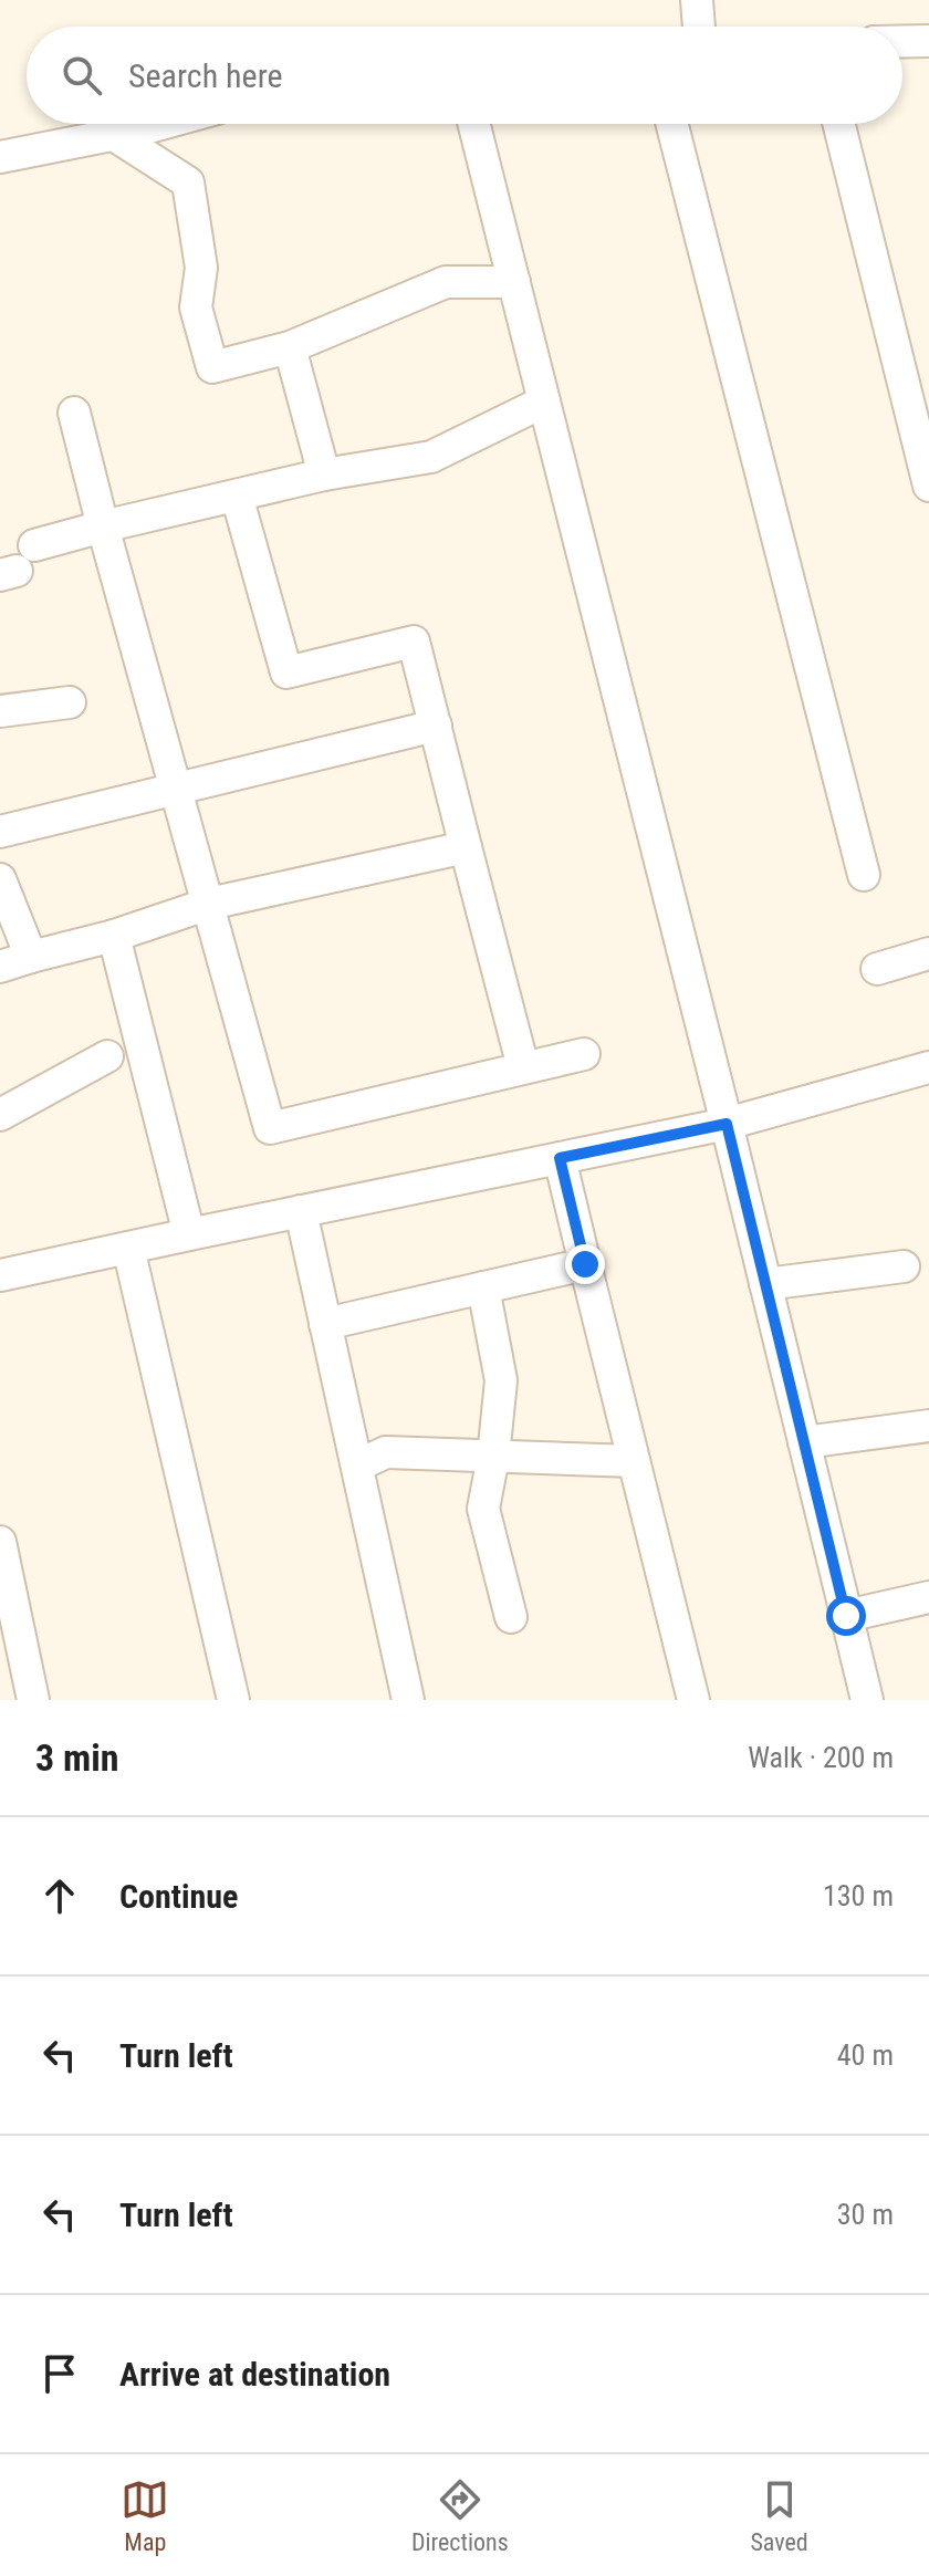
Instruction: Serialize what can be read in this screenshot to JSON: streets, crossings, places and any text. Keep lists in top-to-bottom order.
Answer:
{
  "page": {
    "search": "Search here",
    "heading": ["3 min", "Walk · 200 m"],
    "list": [
      ["Continue", "130 m"],
      ["Turn left", "40 m"],
      ["Turn left", "30 m"],
      "Arrive at destination"
    ],
    "nav": ["Map", "Directions", "Saved"]
  }
}
